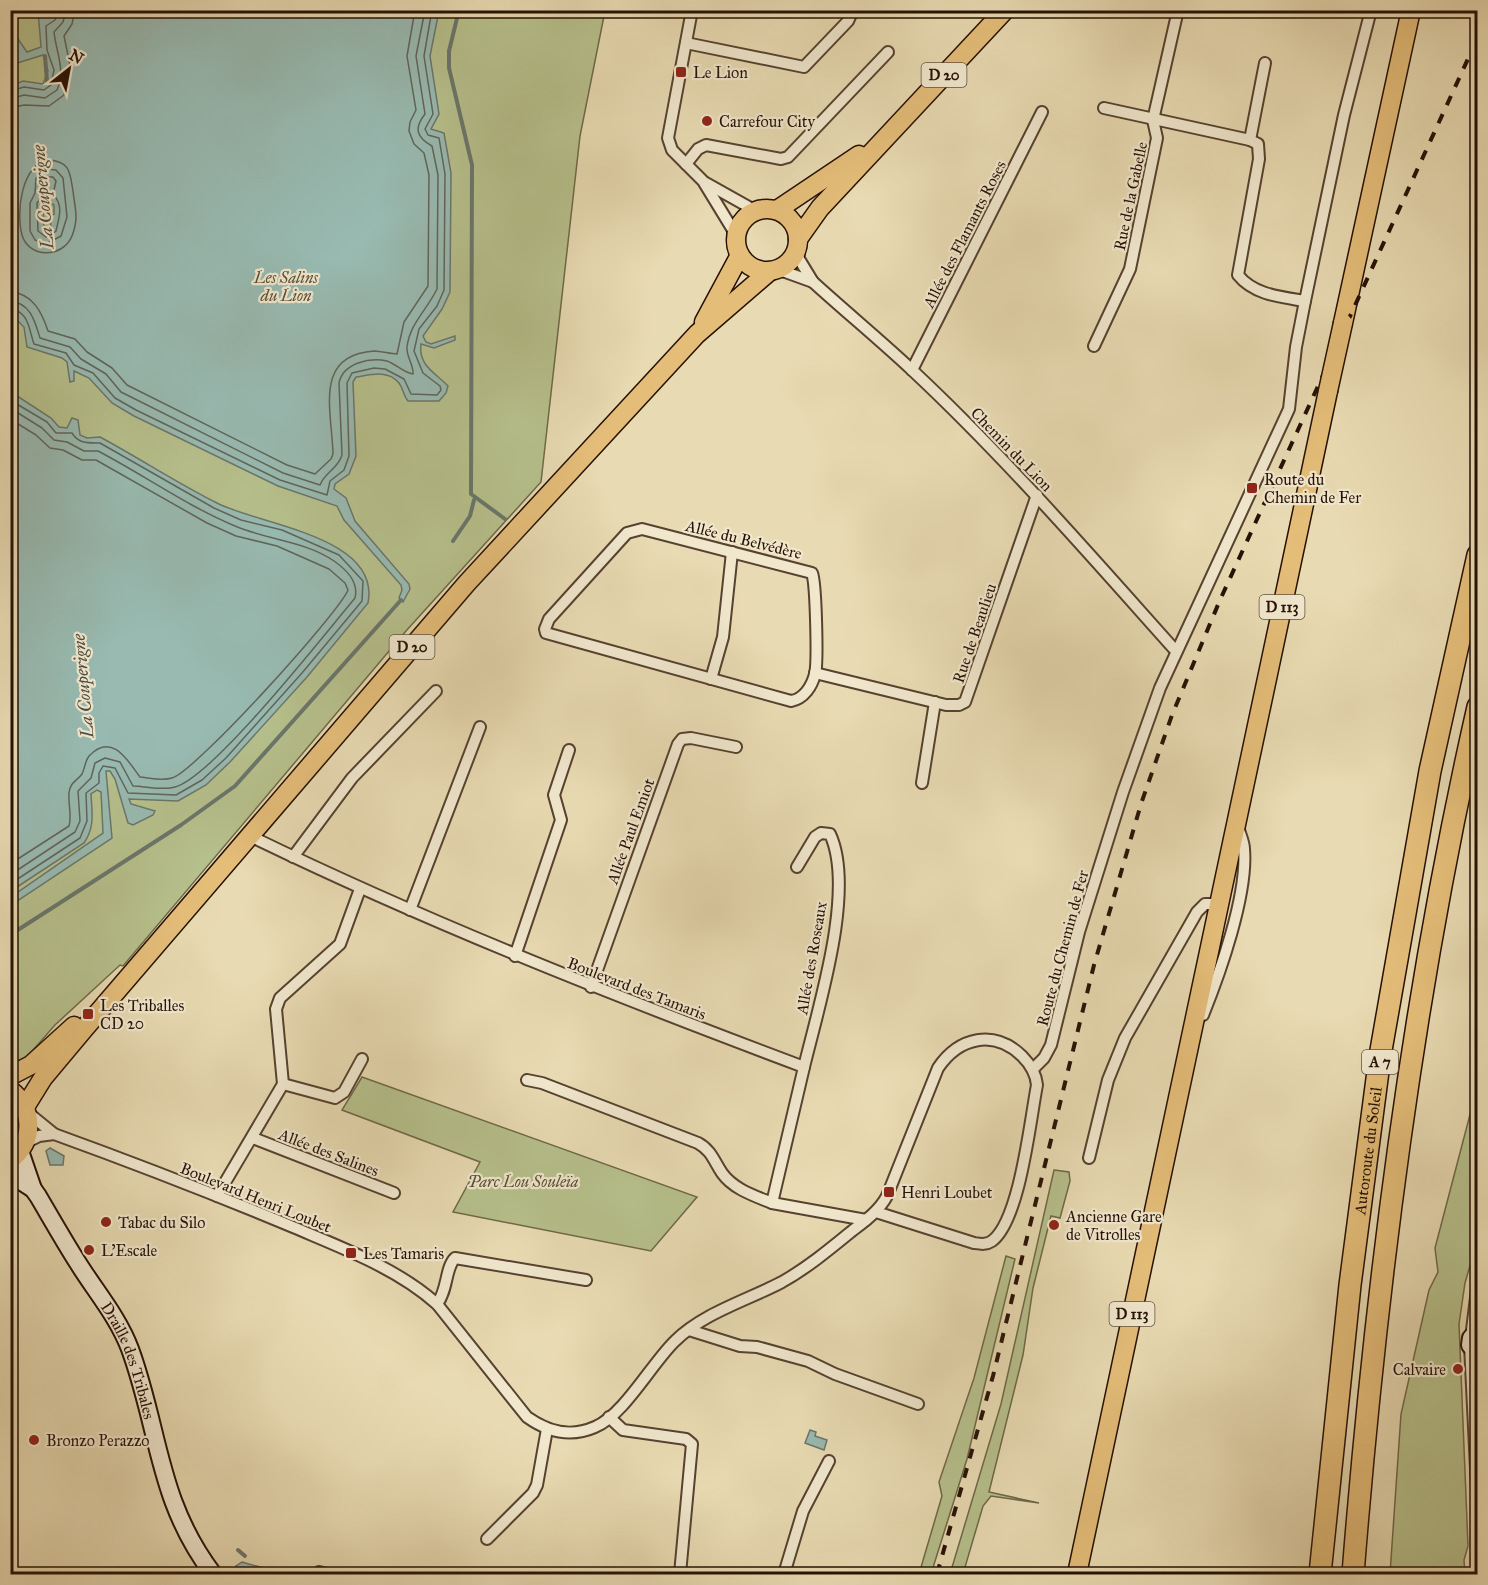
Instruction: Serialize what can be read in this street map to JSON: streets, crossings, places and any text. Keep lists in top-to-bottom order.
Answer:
{
  "streets": {
    "highway": ["A 7", "Autoroute du Soleil"],
    "main road": ["D 20", "D 113"],
    "street": [
      "Rue de la Gabelle",
      "Allée des Flamants Roses",
      "Chemin du Lion",
      "Allée du Belvédère",
      "Rue de Beaulieu",
      "Allée Paul Emiot",
      "Route du Chemin de Fer",
      "Allée des Roseaux",
      "Boulevard des Tamaris",
      "Allée des Salines",
      "Boulevard Henri Loubet",
      "Draille des Tribales"
    ]
  },
  "crossings": [
    ["D 20", "Chemin du Lion"],
    ["D 20", "Boulevard des Tamaris"],
    ["D 20", "Boulevard Henri Loubet"],
    ["Allée des Flamants Roses", "Chemin du Lion"],
    ["Chemin du Lion", "Rue de Beaulieu"],
    ["Chemin du Lion", "Route du Chemin de Fer"],
    ["Allée du Belvédère", "Rue de Beaulieu"],
    ["Allée Paul Emiot", "Boulevard des Tamaris"],
    ["Route du Chemin de Fer", "Boulevard Henri Loubet"],
    ["Allée des Roseaux", "Boulevard des Tamaris"]
  ],
  "water": ["La Couperigne"],
  "parks": ["Les Salins du Lion", "Parc Lou Souleïa"],
  "places": {
    "transit": [
      "Le Lion",
      "Route du Chemin de Fer",
      "Les Triballes CD 20",
      "Henri Loubet",
      "Les Tamaris"
    ],
    "other": [
      "Carrefour City",
      "Tabac du Silo",
      "Ancienne Gare de Vitrolles",
      "L'Escale",
      "Calvaire",
      "Bronzo Perazzo"
    ]
  },
  "north": "top right"
}
